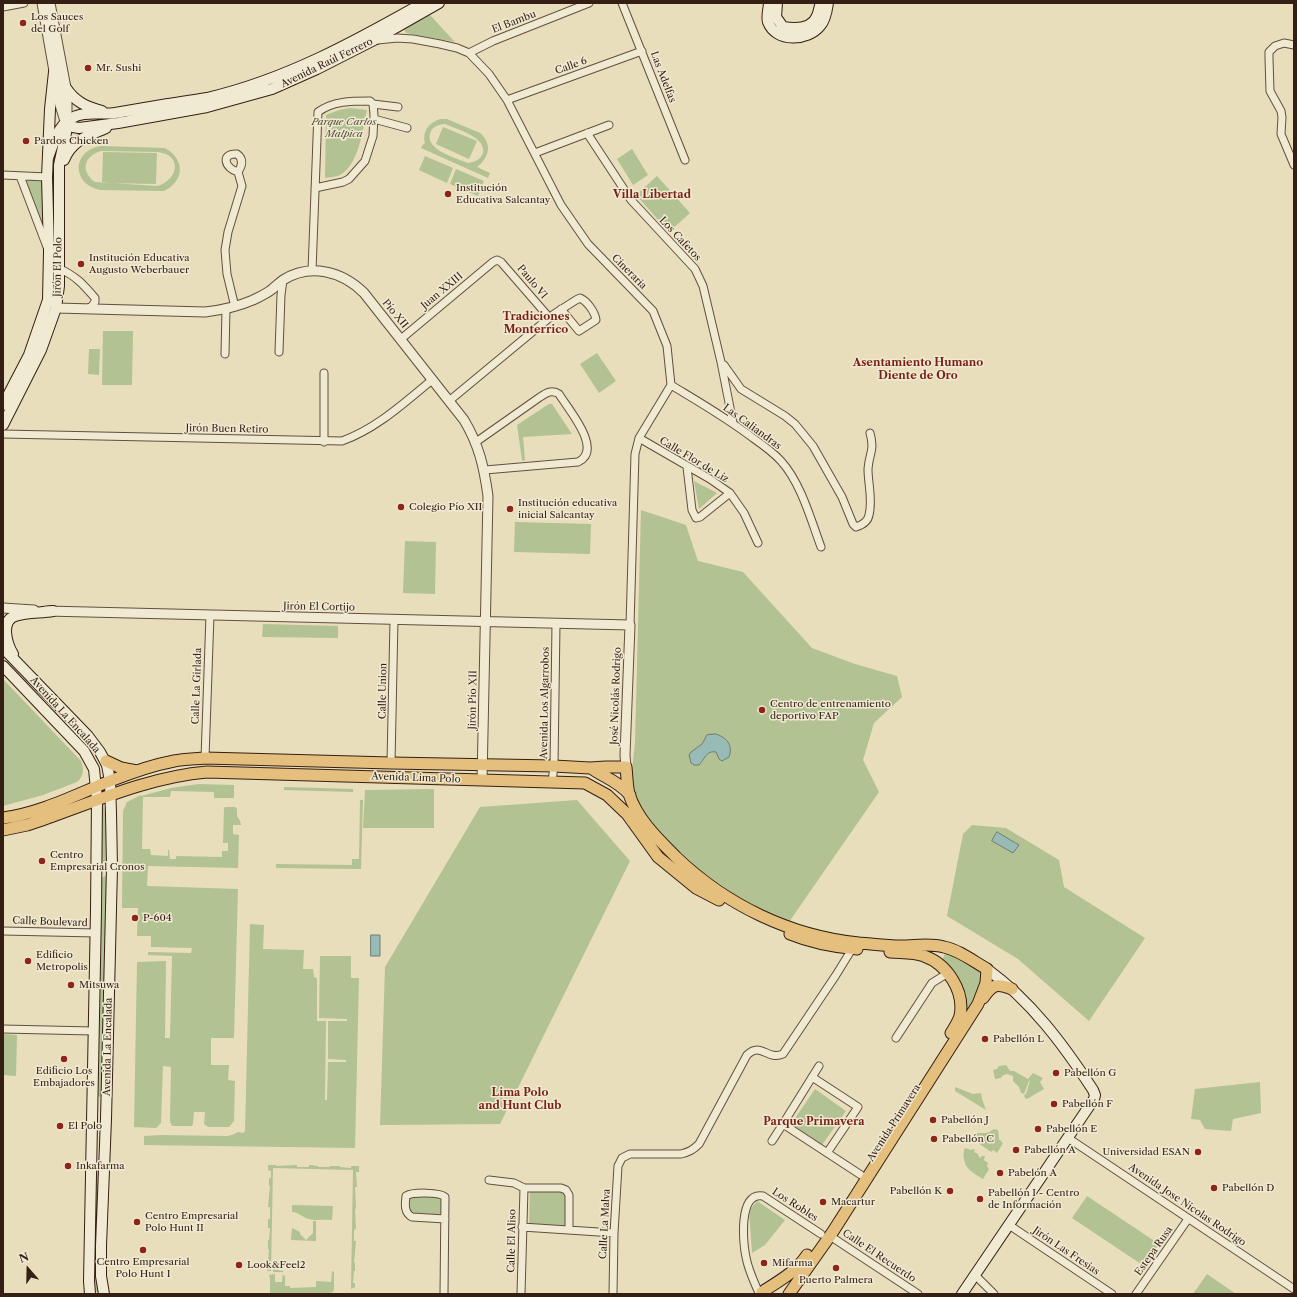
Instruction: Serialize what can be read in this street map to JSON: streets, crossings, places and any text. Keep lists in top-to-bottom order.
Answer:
{
  "streets": {
    "main road": [
      "Avenida Raúl Ferrero",
      "Jirón El Polo",
      "Avenida La Encalada",
      "Avenida Lima Polo",
      "Avenida Primavera"
    ],
    "street": [
      "El Bambu",
      "Calle 6",
      "Las Adelfas",
      "Los Cafetos",
      "Cineraria",
      "Paulo VI",
      "Juan XXIII",
      "Pío XII",
      "Las Caliandras",
      "Jirón Buen Retiro",
      "Calle Flor de Liz",
      "Jirón El Cortijo",
      "Calle La Girlada",
      "Calle Union",
      "José Nicolás Rodrigo",
      "Jirón Pío XII",
      "Avenida Los Algarrobos",
      "Calle Boulevard",
      "Los Robles",
      "Avenida Jose Nicolas Rodrigo",
      "Calle La Malva",
      "Calle El Aliso",
      "Jirón Las Fresias",
      "Estepa Rusa",
      "Calle El Recuerdo"
    ]
  },
  "crossings": [
    ["El Bambu", "Cineraria"],
    ["Avenida Raúl Ferrero", "Jirón El Polo"],
    ["Avenida Raúl Ferrero", "Cineraria"],
    ["Calle 6", "Las Adelfas"],
    ["Calle 6", "Cineraria"],
    ["Los Cafetos", "Las Caliandras"],
    ["Jirón El Polo", "Pío XII"],
    ["Cineraria", "Las Caliandras"],
    ["Paulo VI", "Juan XXIII"],
    ["Juan XXIII", "Pío XII"],
    ["Pío XII", "Jirón Buen Retiro"],
    ["Pío XII", "Jirón El Cortijo"],
    ["Pío XII", "Jirón Pío XII"],
    ["Jirón El Cortijo", "Calle La Girlada"],
    ["Jirón El Cortijo", "Calle Union"],
    ["Jirón El Cortijo", "José Nicolás Rodrigo"],
    ["Jirón El Cortijo", "Jirón Pío XII"],
    ["Jirón El Cortijo", "Avenida Los Algarrobos"],
    ["Calle La Girlada", "Avenida Lima Polo"],
    ["Calle Union", "Avenida Lima Polo"],
    ["José Nicolás Rodrigo", "Avenida Lima Polo"],
    ["Jirón Pío XII", "Avenida Lima Polo"],
    ["Avenida Los Algarrobos", "Avenida Lima Polo"],
    ["Avenida La Encalada", "Avenida Lima Polo"],
    ["Avenida La Encalada", "Calle Boulevard"],
    ["Avenida Lima Polo", "Avenida Primavera"],
    ["Avenida Lima Polo", "Calle La Malva"],
    ["Avenida Primavera", "Los Robles"],
    ["Avenida Primavera", "Calle La Malva"],
    ["Avenida Primavera", "Calle El Recuerdo"],
    ["Los Robles", "Calle El Recuerdo"],
    ["Avenida Jose Nicolas Rodrigo", "Estepa Rusa"]
  ],
  "districts": [
    "Villa Libertad",
    "Tradiciones Monterrico",
    "Asentamiento Humano Diente de Oro",
    "Lima Polo and Hunt Club",
    "Parque Primavera"
  ],
  "parks": ["Parque Carlos Malpica"],
  "places": [
    "Los Sauces del Golf",
    "Mr. Sushi",
    "Pardos Chicken",
    "Institución Educativa Salcantay",
    "Institución Educativa Augusto Weberbauer",
    "Colegio Pío XII",
    "Institución educativa inicial Salcantay",
    "Centro de entrenamiento deportivo FAP",
    "Centro Empresarial Cronos",
    "P-604",
    "Edificio Metropolis",
    "Mitsuwa",
    "Pabellón L",
    "Edificio Los Embajadores",
    "Pabellón G",
    "Pabellón F",
    "Pabellón J",
    "El Polo",
    "Pabellón E",
    "Pabellón C",
    "Pabellón A",
    "Universidad ESAN",
    "Inkafarma",
    "Pabelón A",
    "Pabellón D",
    "Pabellón K",
    "Pabellón I - Centro de Información",
    "Macartur",
    "Centro Empresarial Polo Hunt II",
    "Centro Empresarial Polo Hunt I",
    "Mifarma",
    "Look&Feel2",
    "Puerto Palmera"
  ],
  "north": "top"
}
